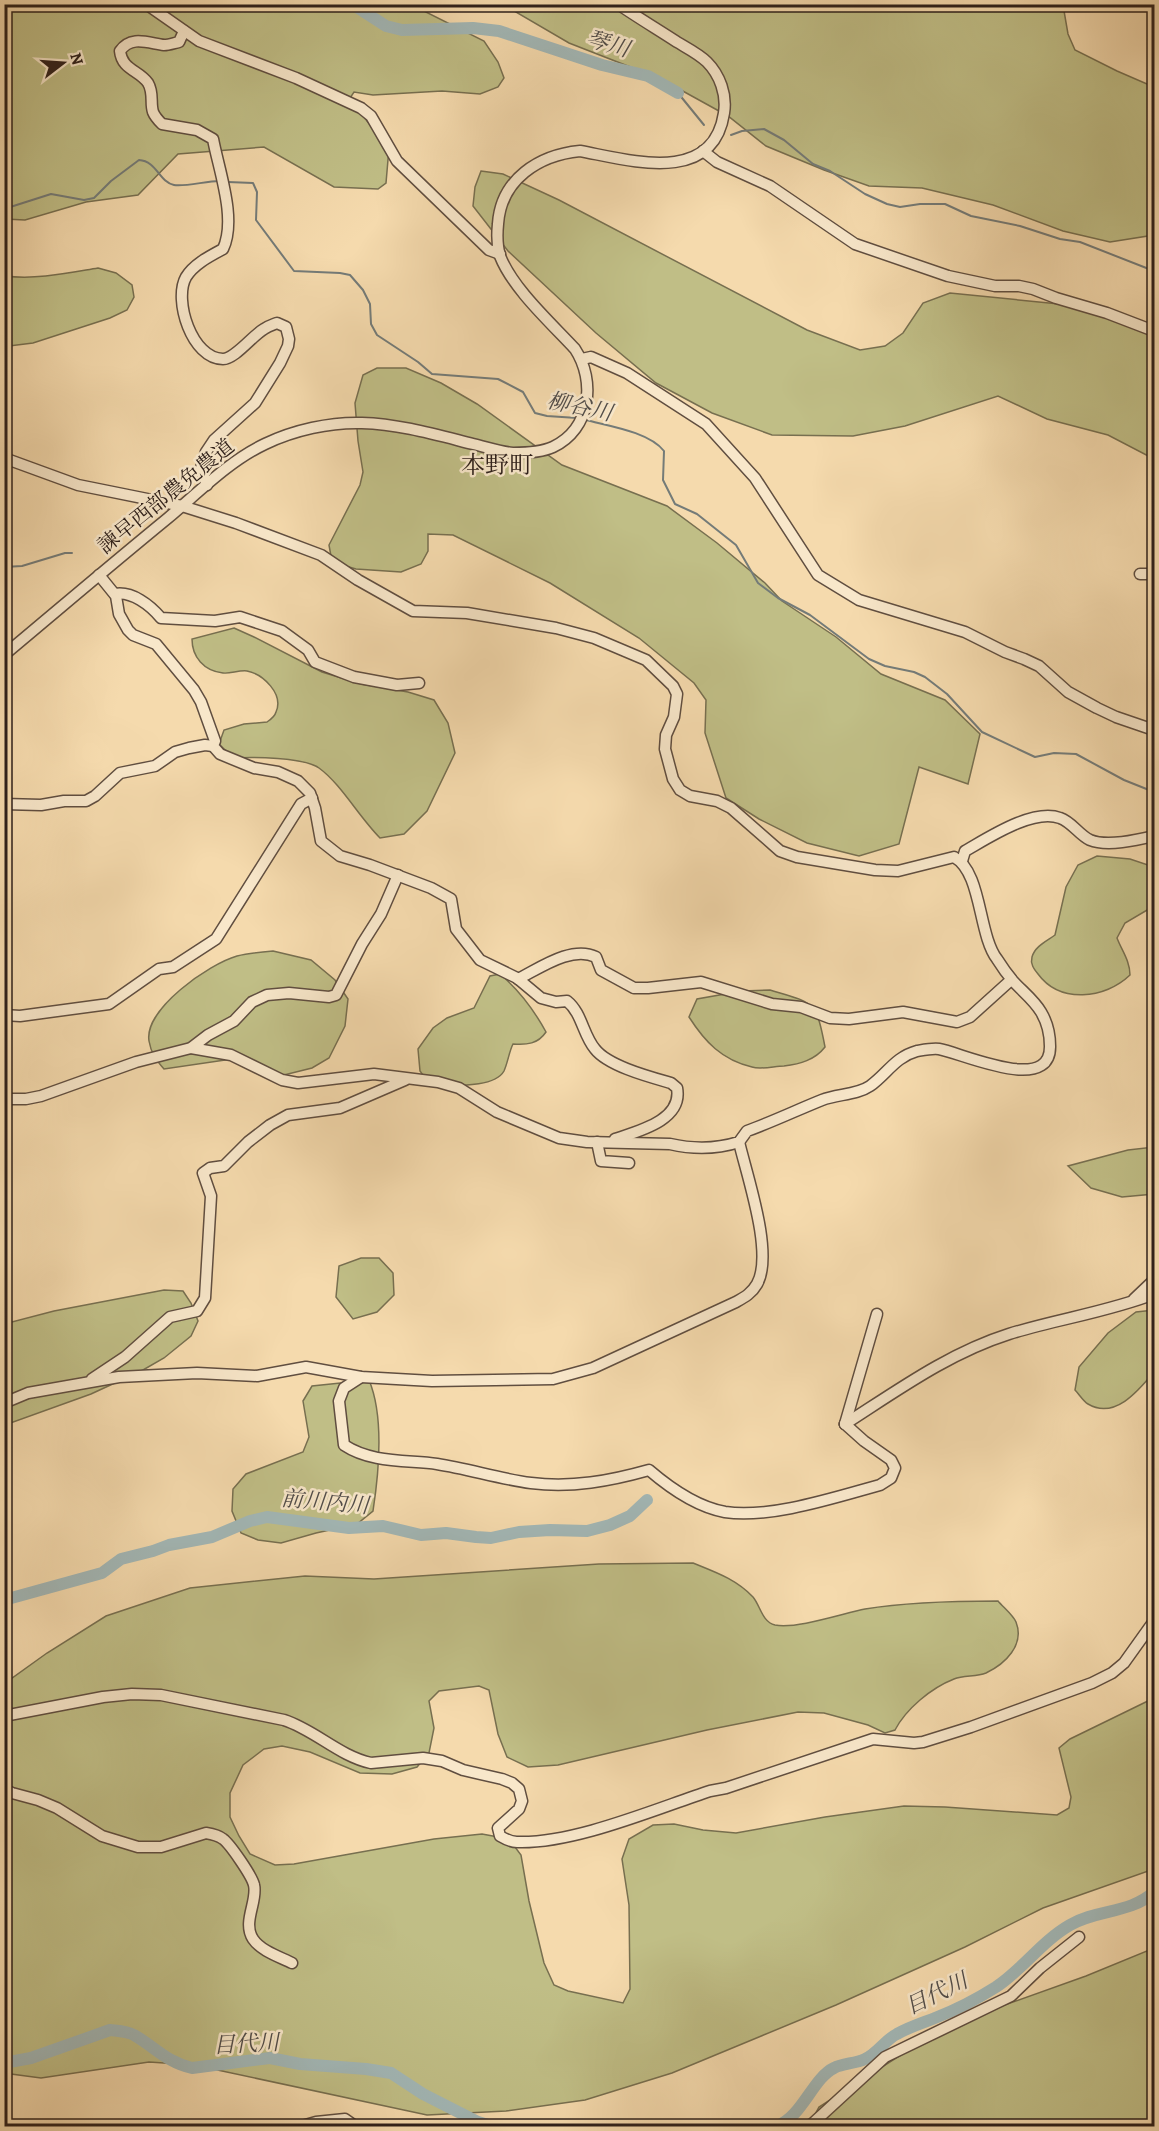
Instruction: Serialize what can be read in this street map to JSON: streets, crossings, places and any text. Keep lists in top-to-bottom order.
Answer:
{
  "streets": {
    "street": ["諫早西部農免農道"]
  },
  "districts": ["本野町"],
  "water": [
    "琴川",
    "柳谷川",
    "前川内川",
    "目代川"
  ],
  "north": "right"
}
